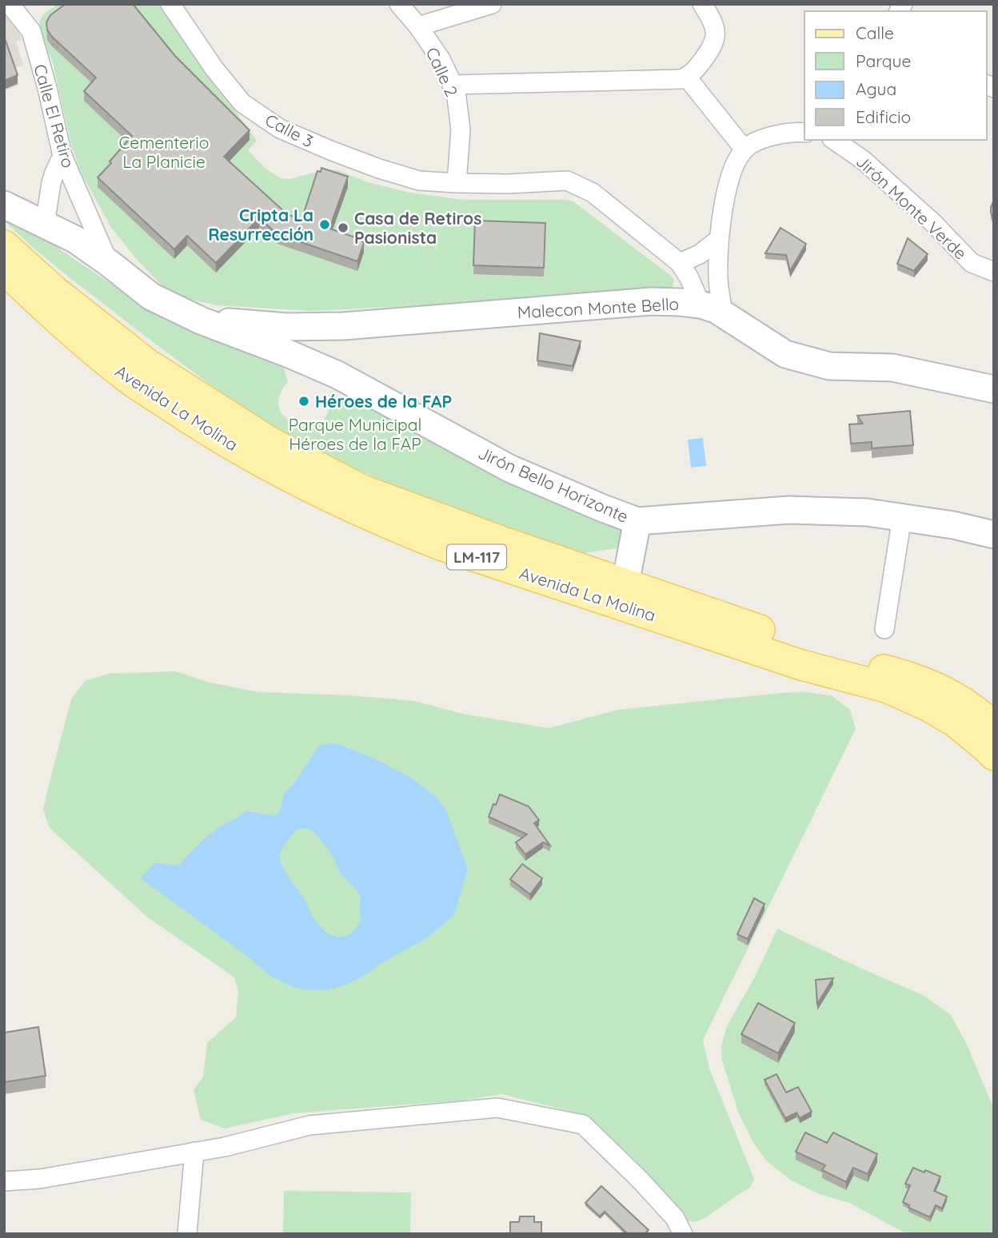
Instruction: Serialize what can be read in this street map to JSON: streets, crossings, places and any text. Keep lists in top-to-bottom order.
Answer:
{
  "streets": {
    "main road": ["Avenida La Molina", "LM-117"],
    "street": [
      "Calle 2",
      "Calle El Retiro",
      "Calle 3",
      "Jirón Monte Verde",
      "Malecon Monte Bello",
      "Jirón Bello Horizonte"
    ]
  },
  "crossings": [
    ["Calle 2", "Calle 3"],
    ["Calle El Retiro", "Jirón Bello Horizonte"],
    ["Malecon Monte Bello", "Jirón Bello Horizonte"]
  ],
  "parks": ["Cementerio La Planicie", "Parque Municipal Héroes de la FAP"],
  "places": ["Cripta La Resurrección", "Casa de Retiros Pasionista", "Héroes de la FAP"],
  "legend": [
    "Calle",
    "Parque",
    "Agua",
    "Edificio"
  ]
}
